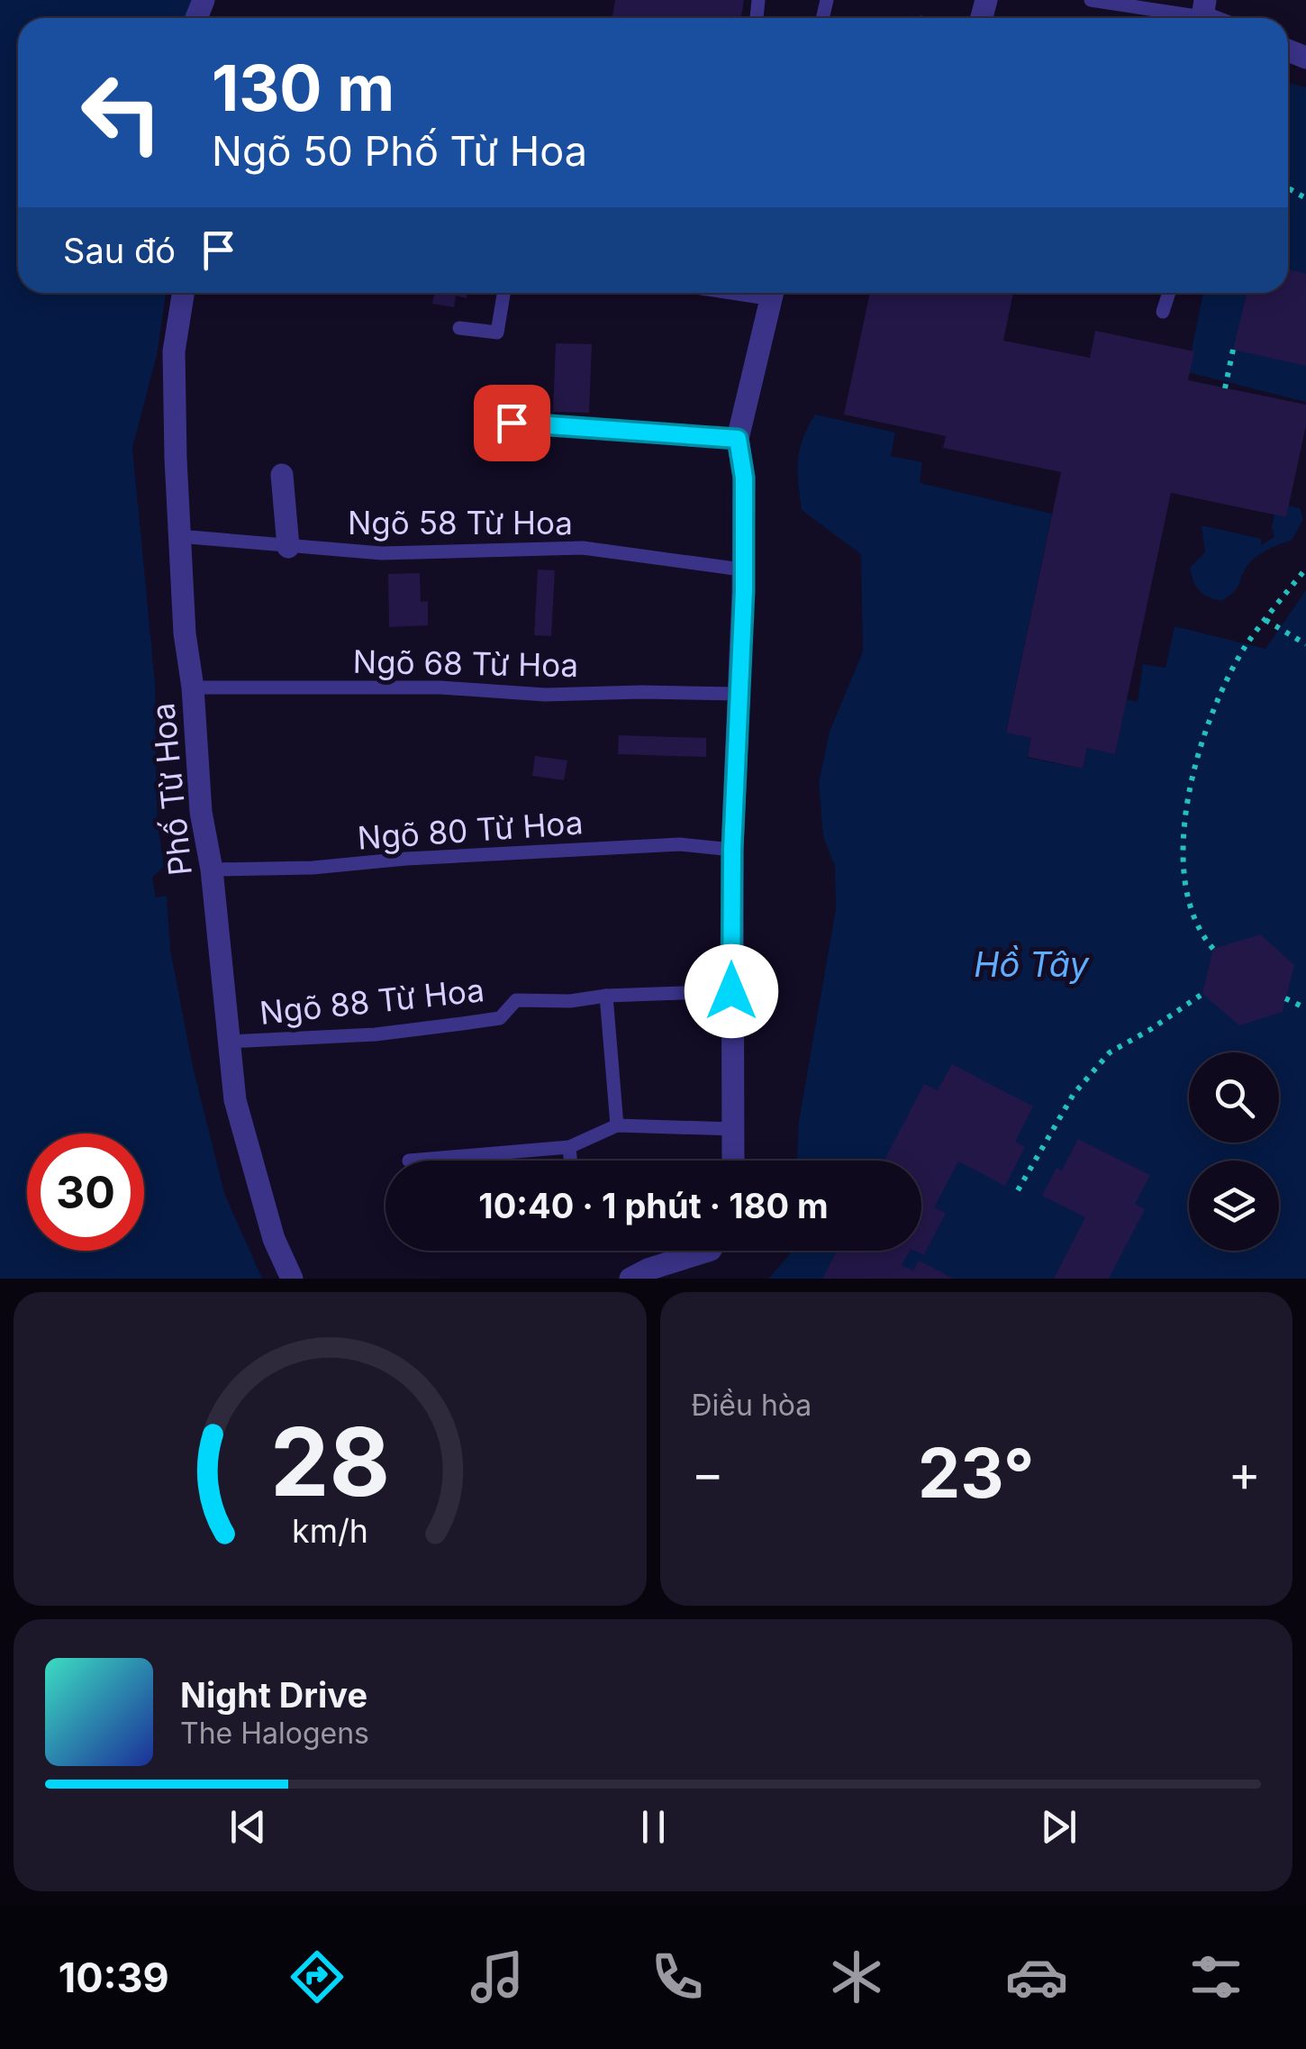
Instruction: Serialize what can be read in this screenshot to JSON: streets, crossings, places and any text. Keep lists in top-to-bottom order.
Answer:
{
  "streets": {
    "street": ["Phố Từ Hoa"],
    "lane": [
      "Ngõ 58 Từ Hoa",
      "Ngõ 68 Từ Hoa",
      "Ngõ 80 Từ Hoa",
      "Ngõ 88 Từ Hoa"
    ]
  },
  "crossings": [
    ["Ngõ 58 Từ Hoa", "Phố Từ Hoa"],
    ["Ngõ 68 Từ Hoa", "Phố Từ Hoa"],
    ["Phố Từ Hoa", "Ngõ 80 Từ Hoa"],
    ["Phố Từ Hoa", "Ngõ 88 Từ Hoa"]
  ],
  "water": ["Hồ Tây"],
  "page": {
    "turn": ["130 m", "Ngõ 50 Phố Từ Hoa"],
    "then": "Sau đó",
    "limit": "30",
    "trip": "10:40 · 1 phút · 180 m",
    "tile": "Điều hòa",
    "heat": ["−", "23°", "+"],
    "song": ["Night Drive", "The Halogens"],
    "tabs": "10:39",
    "gauge": ["28", "km/h"]
  }
}
